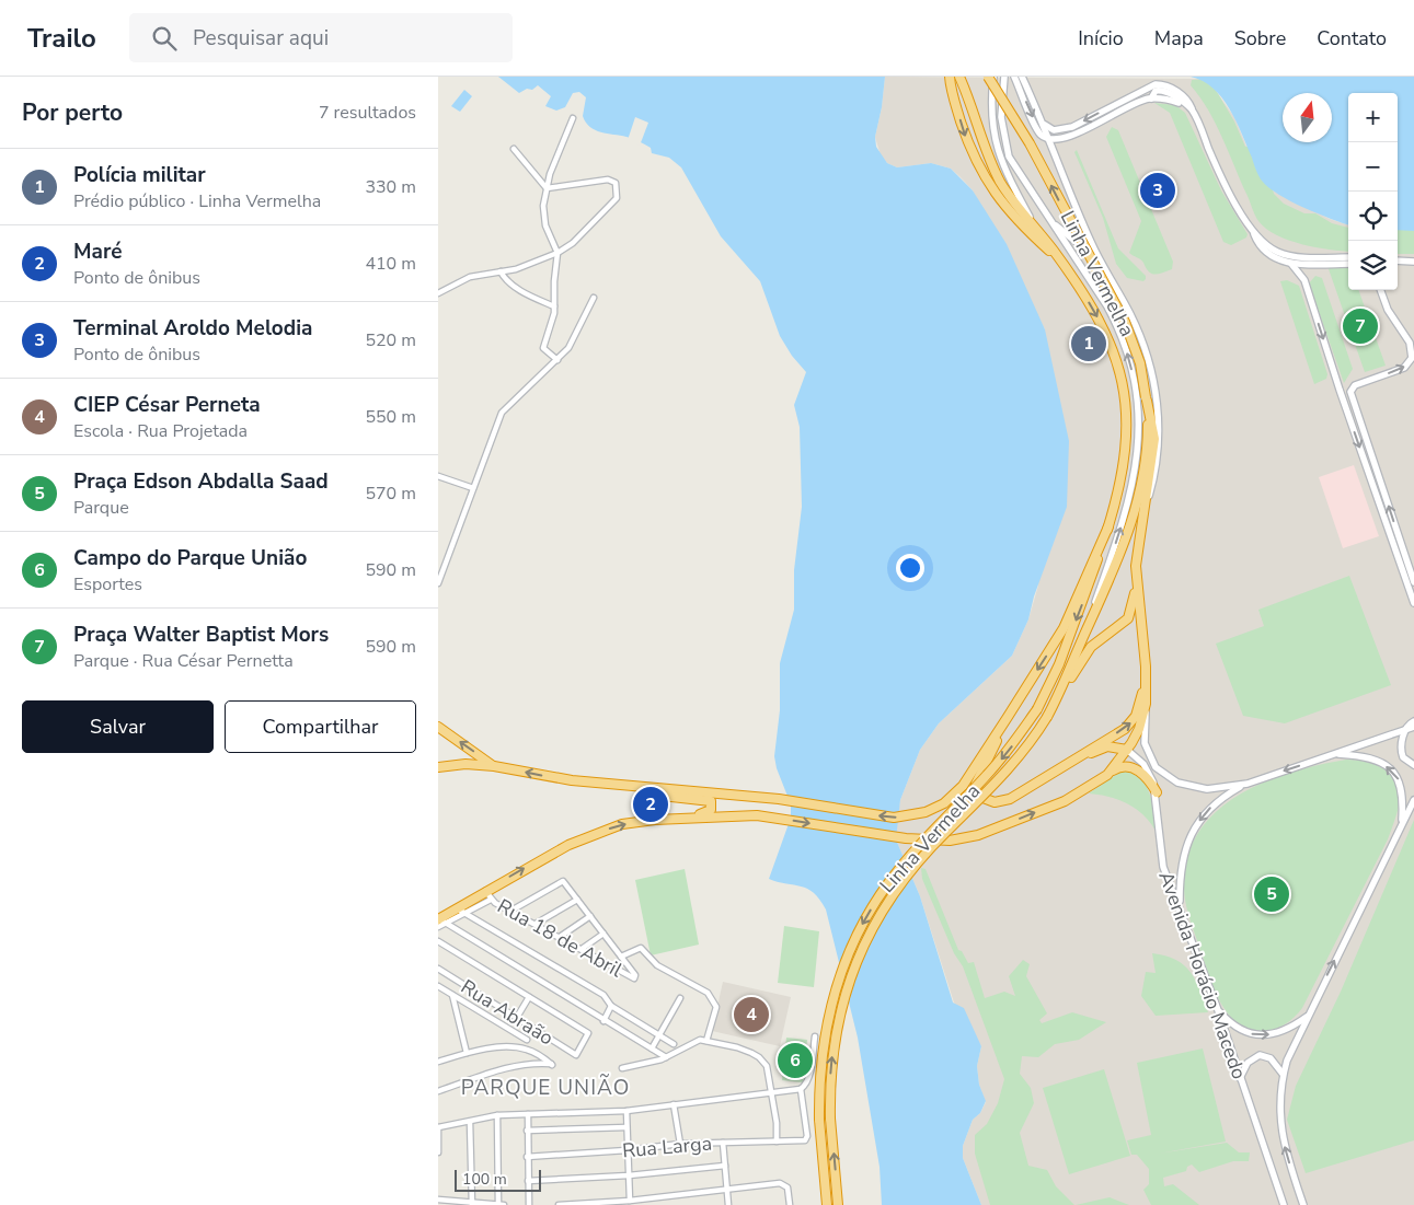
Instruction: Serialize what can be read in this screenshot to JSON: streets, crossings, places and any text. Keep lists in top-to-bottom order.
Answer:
{
  "streets": {
    "highway": ["Linha Vermelha"],
    "street": [
      "Rua 18 de Abril",
      "Avenida Horácio Macedo",
      "Rua Abraão",
      "Rua Larga"
    ]
  },
  "districts": ["PARQUE UNIÃO"],
  "scale_bar": "100 m",
  "north": "top",
  "page": {
    "header": "Trailo",
    "search": "Pesquisar aqui",
    "nav": [
      "Início",
      "Mapa",
      "Sobre",
      "Contato"
    ],
    "heading": ["Por perto", "7 resultados"],
    "map_buttons": ["+", "−"],
    "list": [
      {
        "mark": "1",
        "name": "Polícia militar",
        "note": "Prédio público · Linha Vermelha",
        "value": "330 m"
      },
      {
        "mark": "2",
        "name": "Maré",
        "note": "Ponto de ônibus",
        "value": "410 m"
      },
      {
        "mark": "3",
        "name": "Terminal Aroldo Melodia",
        "note": "Ponto de ônibus",
        "value": "520 m"
      },
      {
        "mark": "4",
        "name": "CIEP César Perneta",
        "note": "Escola · Rua Projetada",
        "value": "550 m"
      },
      {
        "mark": "5",
        "name": "Praça Edson Abdalla Saad",
        "note": "Parque",
        "value": "570 m"
      },
      {
        "mark": "6",
        "name": "Campo do Parque União",
        "note": "Esportes",
        "value": "590 m"
      },
      {
        "mark": "7",
        "name": "Praça Walter Baptist Mors",
        "note": "Parque · Rua César Pernetta",
        "value": "590 m"
      }
    ],
    "pins": [
      "3",
      "7",
      "1",
      "2",
      "5",
      "4",
      "6"
    ],
    "buttons": ["Salvar", "Compartilhar"],
    "scale": "100 m"
  }
}
